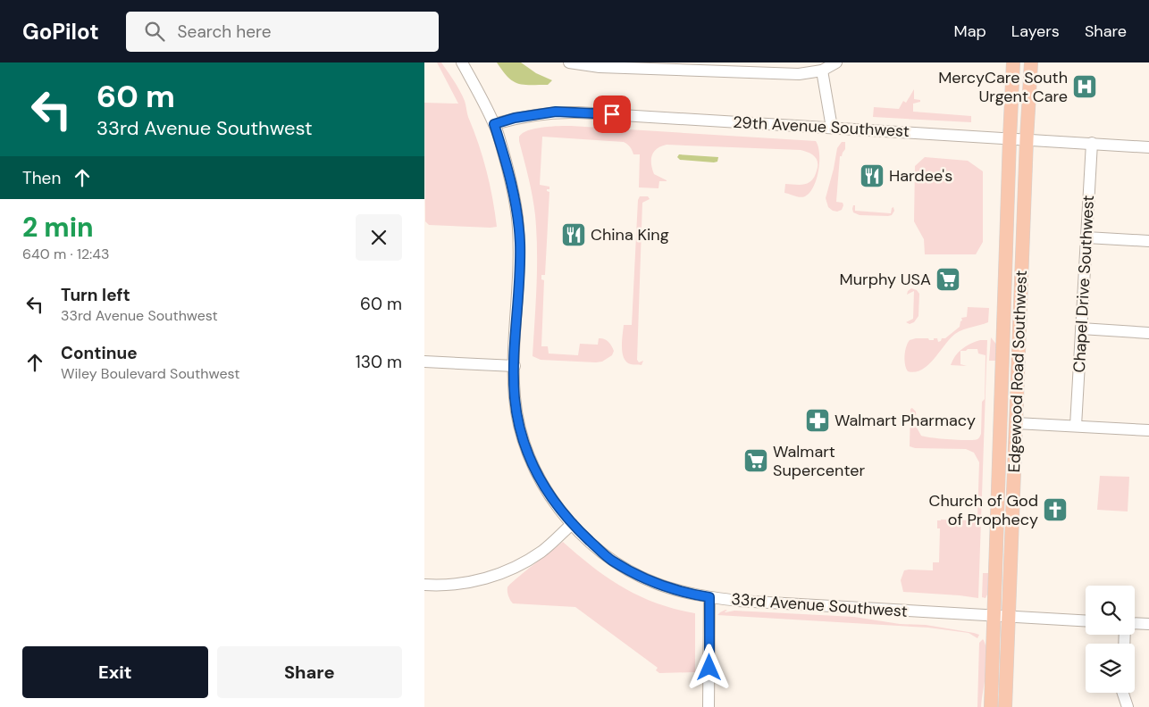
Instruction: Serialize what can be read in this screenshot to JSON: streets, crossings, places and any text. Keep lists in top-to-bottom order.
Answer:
{
  "streets": {
    "main road": ["Edgewood Road Southwest"],
    "street": ["29th Avenue Southwest", "Chapel Drive Southwest", "33rd Avenue Southwest"]
  },
  "crossings": [
    ["29th Avenue Southwest", "Chapel Drive Southwest"],
    ["29th Avenue Southwest", "Edgewood Road Southwest"],
    ["29th Avenue Southwest", "33rd Avenue Southwest"],
    ["Edgewood Road Southwest", "33rd Avenue Southwest"]
  ],
  "places": {
    "hospital": ["MercyCare South Urgent Care"],
    "restaurant": ["Hardee's", "China King"],
    "supermarket": ["Murphy USA", "Walmart Supercenter"],
    "pharmacy": ["Walmart Pharmacy"],
    "church": ["Church of God of Prophecy"]
  },
  "page": {
    "header": "GoPilot",
    "search": "Search here",
    "nav": ["Map", "Layers", "Share"],
    "turn": ["60 m", "33rd Avenue Southwest"],
    "then": "Then",
    "heading": ["2 min", "640 m · 12:43"],
    "list": [
      {
        "name": "Turn left",
        "note": "33rd Avenue Southwest",
        "value": "60 m"
      },
      {
        "name": "Continue",
        "note": "Wiley Boulevard Southwest",
        "value": "130 m"
      }
    ],
    "buttons": ["Exit", "Share"]
  }
}
